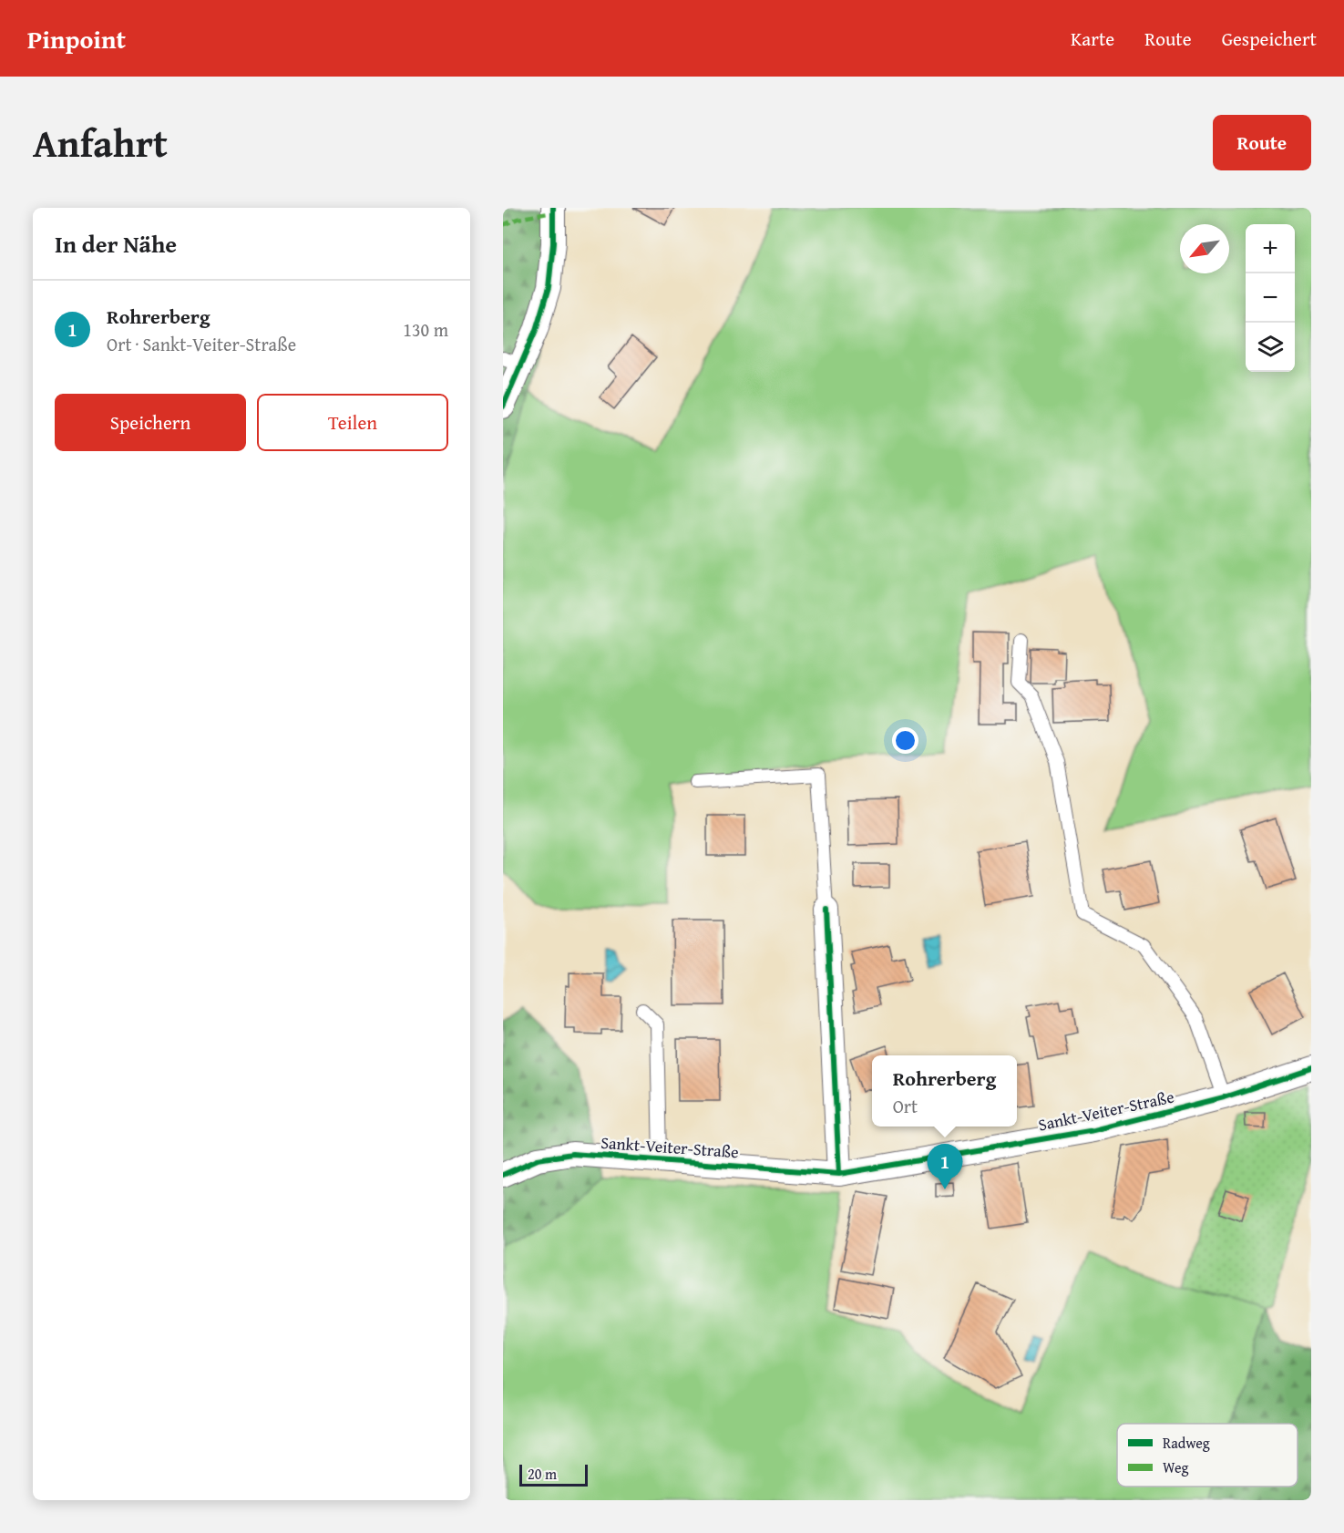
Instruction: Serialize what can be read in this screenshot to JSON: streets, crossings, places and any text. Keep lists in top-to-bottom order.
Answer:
{
  "streets": {
    "street": ["Sankt-Veiter-Straße"]
  },
  "legend": ["Radweg", "Weg"],
  "scale_bar": "20 m",
  "north": "bottom left",
  "page": {
    "header": "Pinpoint",
    "nav": ["Karte", "Route", "Gespeichert"],
    "title": "Anfahrt",
    "buttons": [
      "Route",
      ["Speichern", "Teilen"]
    ],
    "heading": "In der Nähe",
    "map_buttons": ["+", "−"],
    "list": [
      {
        "mark": "1",
        "name": "Rohrerberg",
        "note": "Ort · Sankt-Veiter-Straße",
        "value": "130 m"
      }
    ],
    "popup": ["Rohrerberg", "Ort"],
    "pins": "1",
    "scale": "20 m"
  }
}
